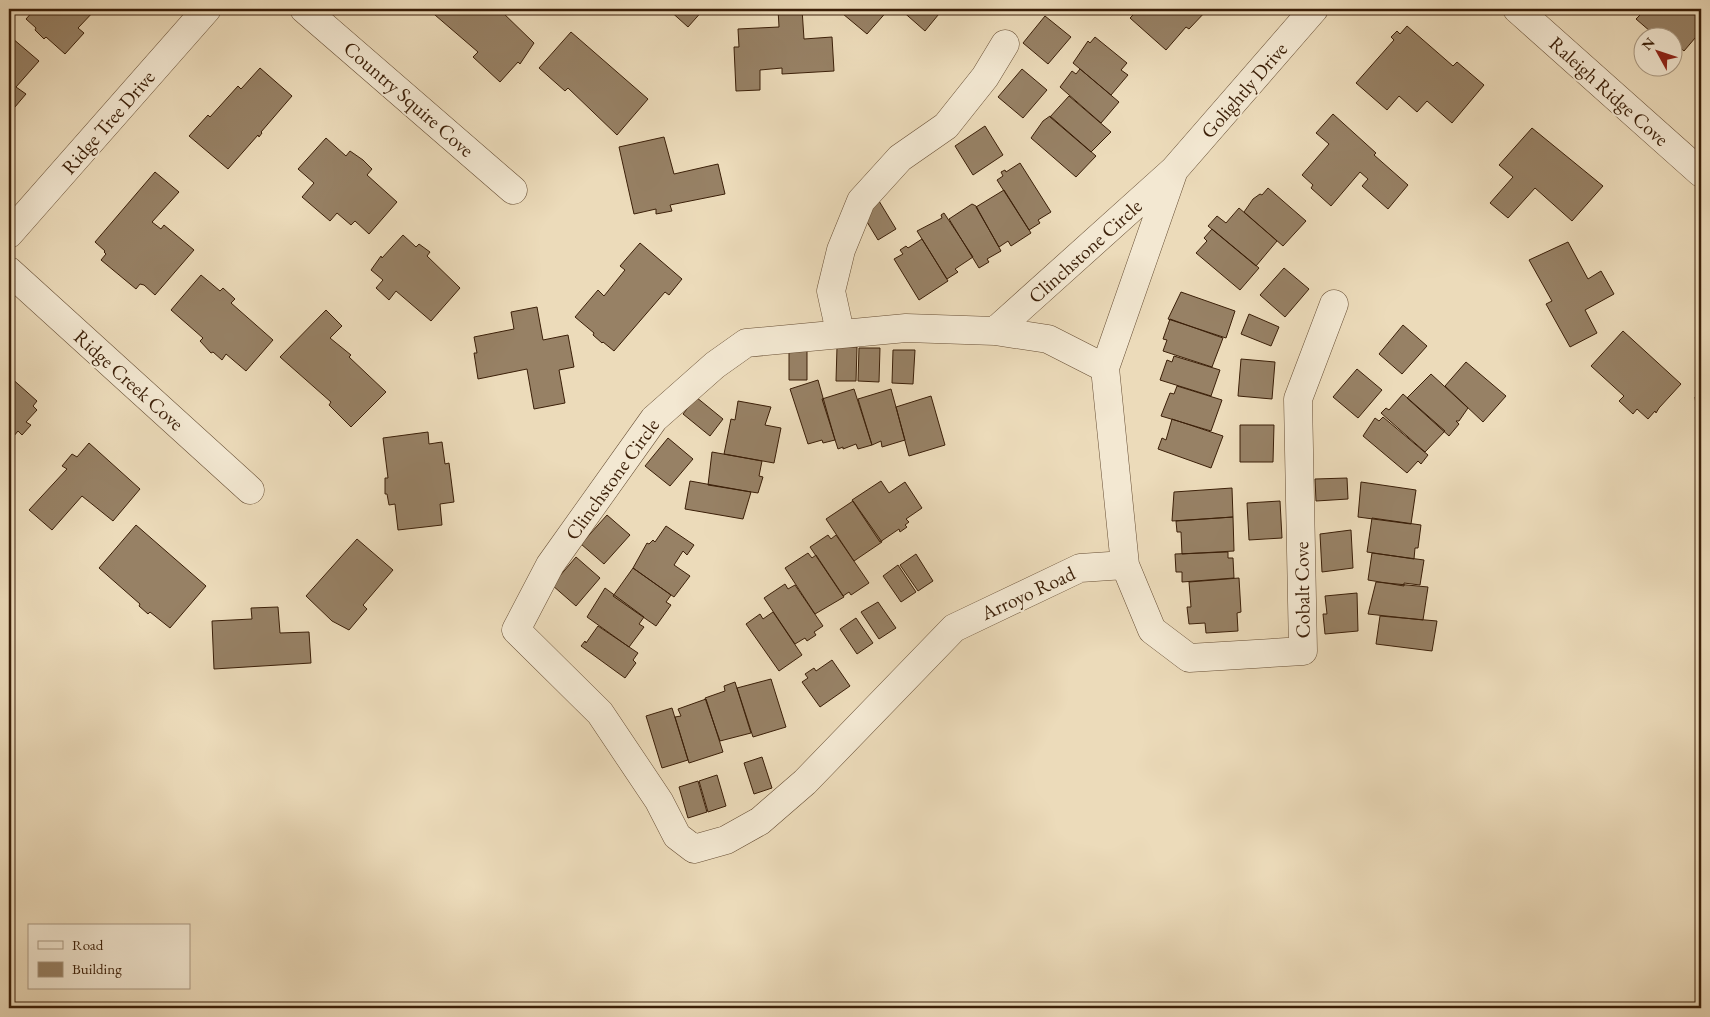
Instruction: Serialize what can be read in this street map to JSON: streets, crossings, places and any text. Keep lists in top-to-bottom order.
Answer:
{
  "streets": {
    "street": [
      "Golightly Drive",
      "Raleigh Ridge Cove",
      "Country Squire Cove",
      "Ridge Tree Drive",
      "Clinchstone Circle",
      "Ridge Creek Cove",
      "Cobalt Cove",
      "Arroyo Road"
    ]
  },
  "crossings": [
    ["Golightly Drive", "Clinchstone Circle"],
    ["Clinchstone Circle", "Arroyo Road"],
    ["Cobalt Cove", "Arroyo Road"]
  ],
  "legend": ["Road", "Building"],
  "north": "top left"
}
